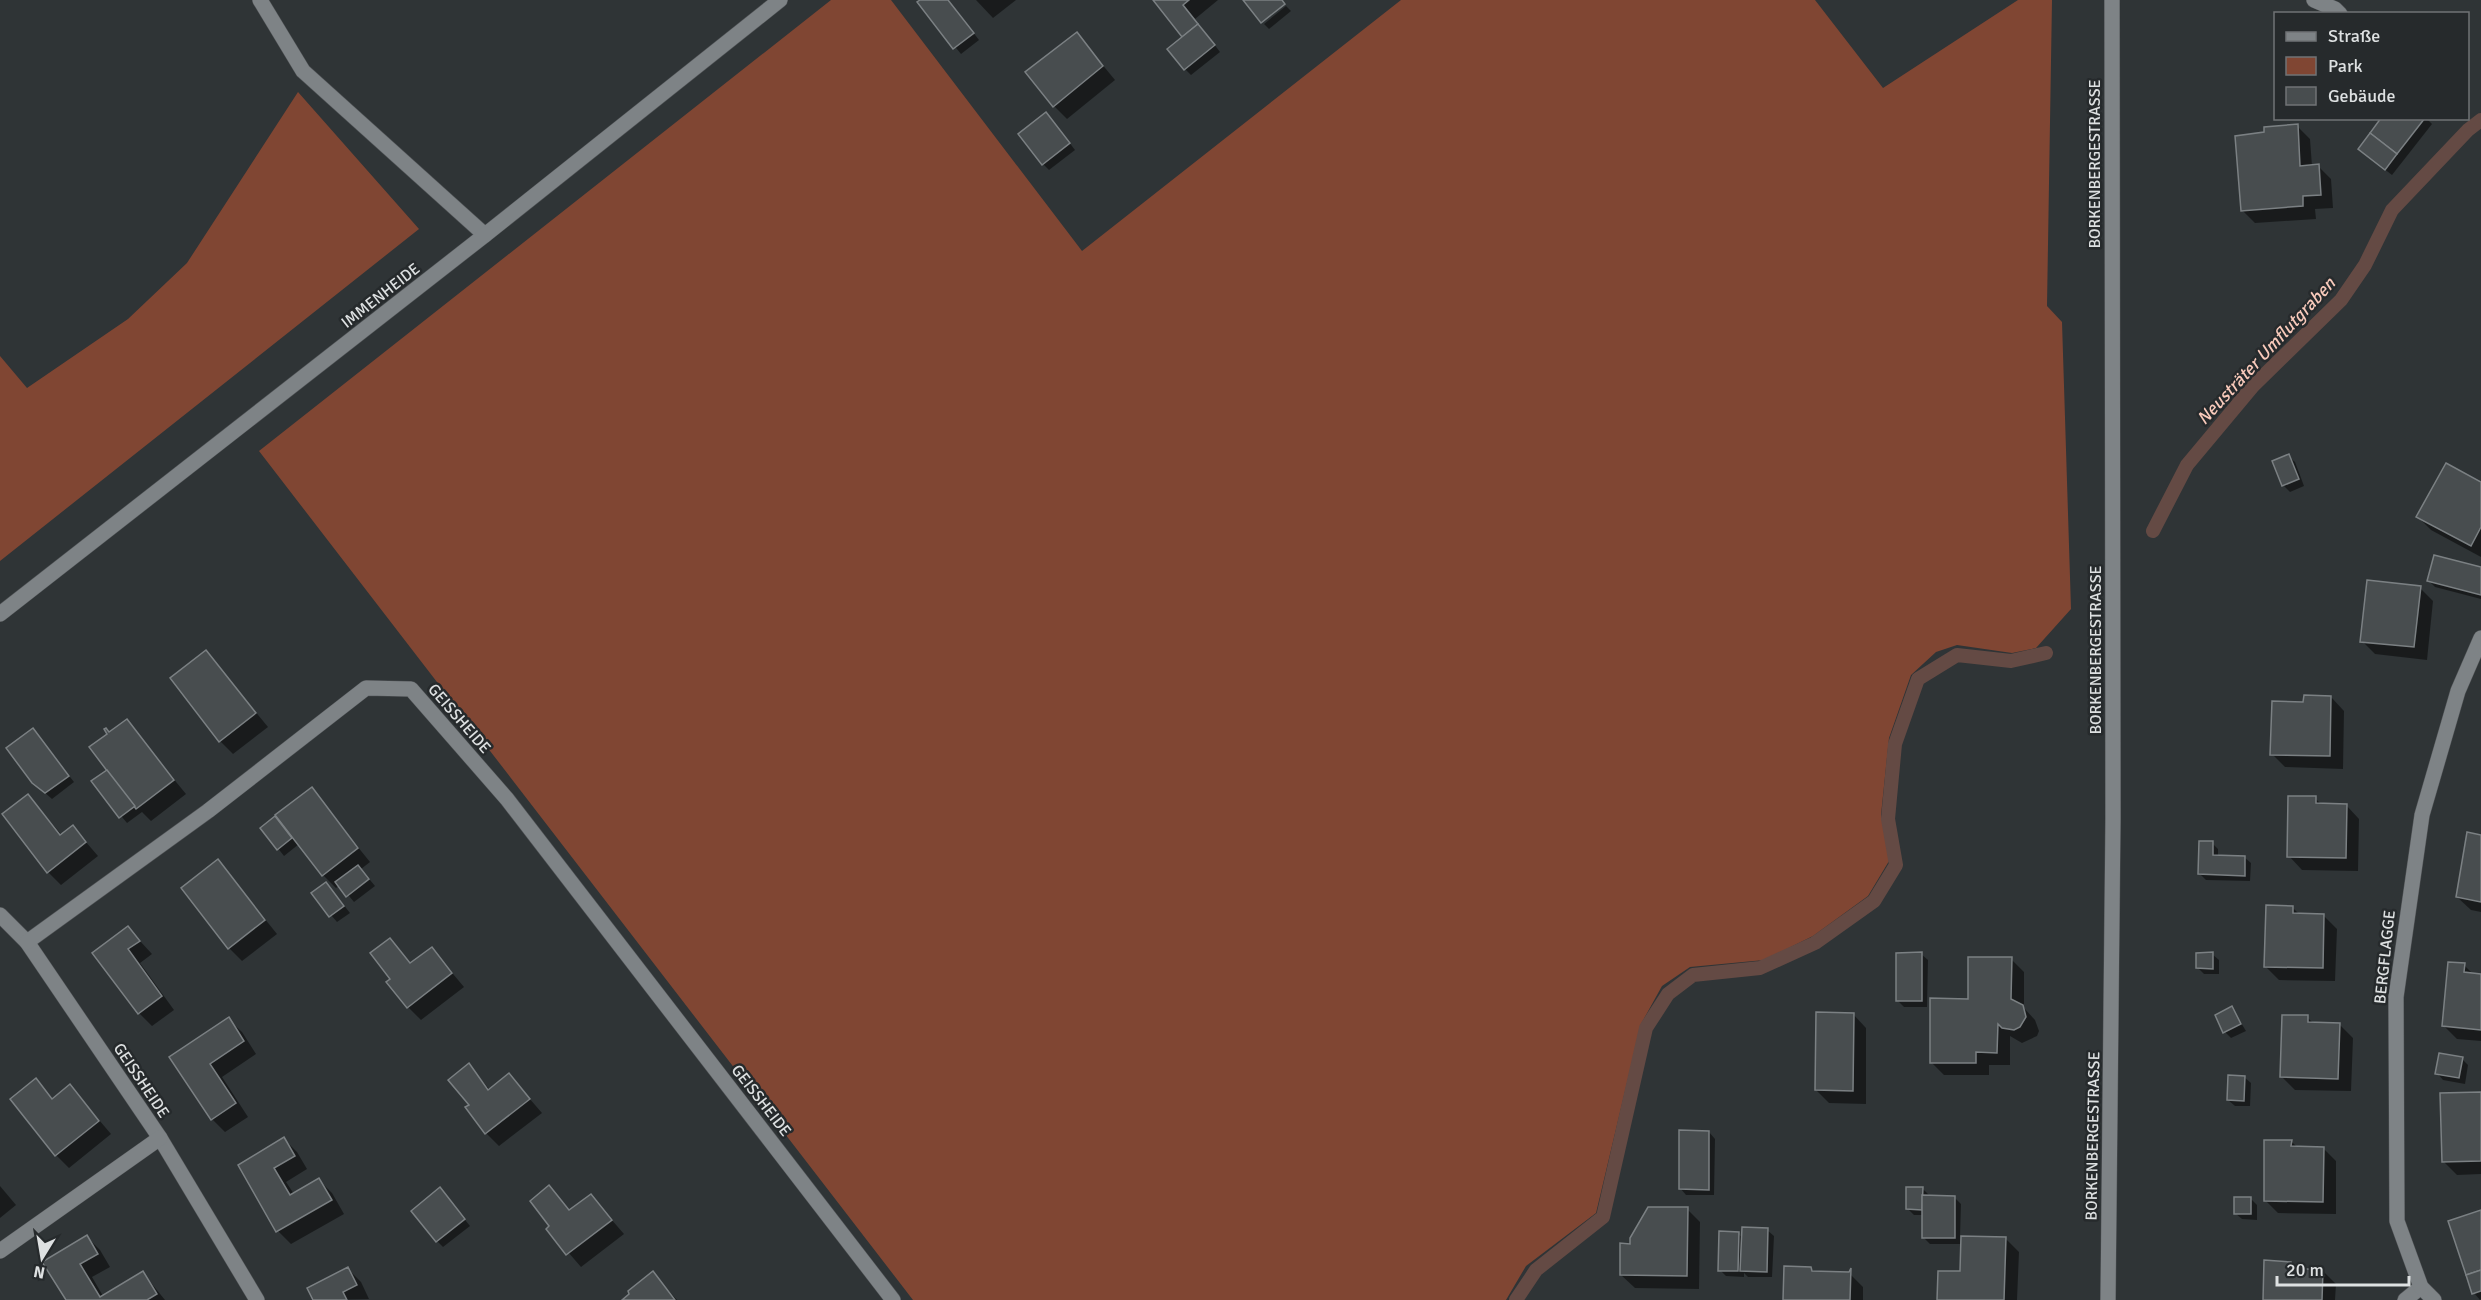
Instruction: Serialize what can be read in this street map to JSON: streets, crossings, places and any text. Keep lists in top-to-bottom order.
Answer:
{
  "streets": {
    "street": [
      "BORKENBERGESTRASSE",
      "IMMENHEIDE",
      "GEISSHEIDE",
      "BERGFLAGGE"
    ]
  },
  "water": ["Neusträter Umflutgraben"],
  "legend": ["Straße", "Park", "Gebäude"],
  "scale_bar": "20 m",
  "north": "bottom"
}
